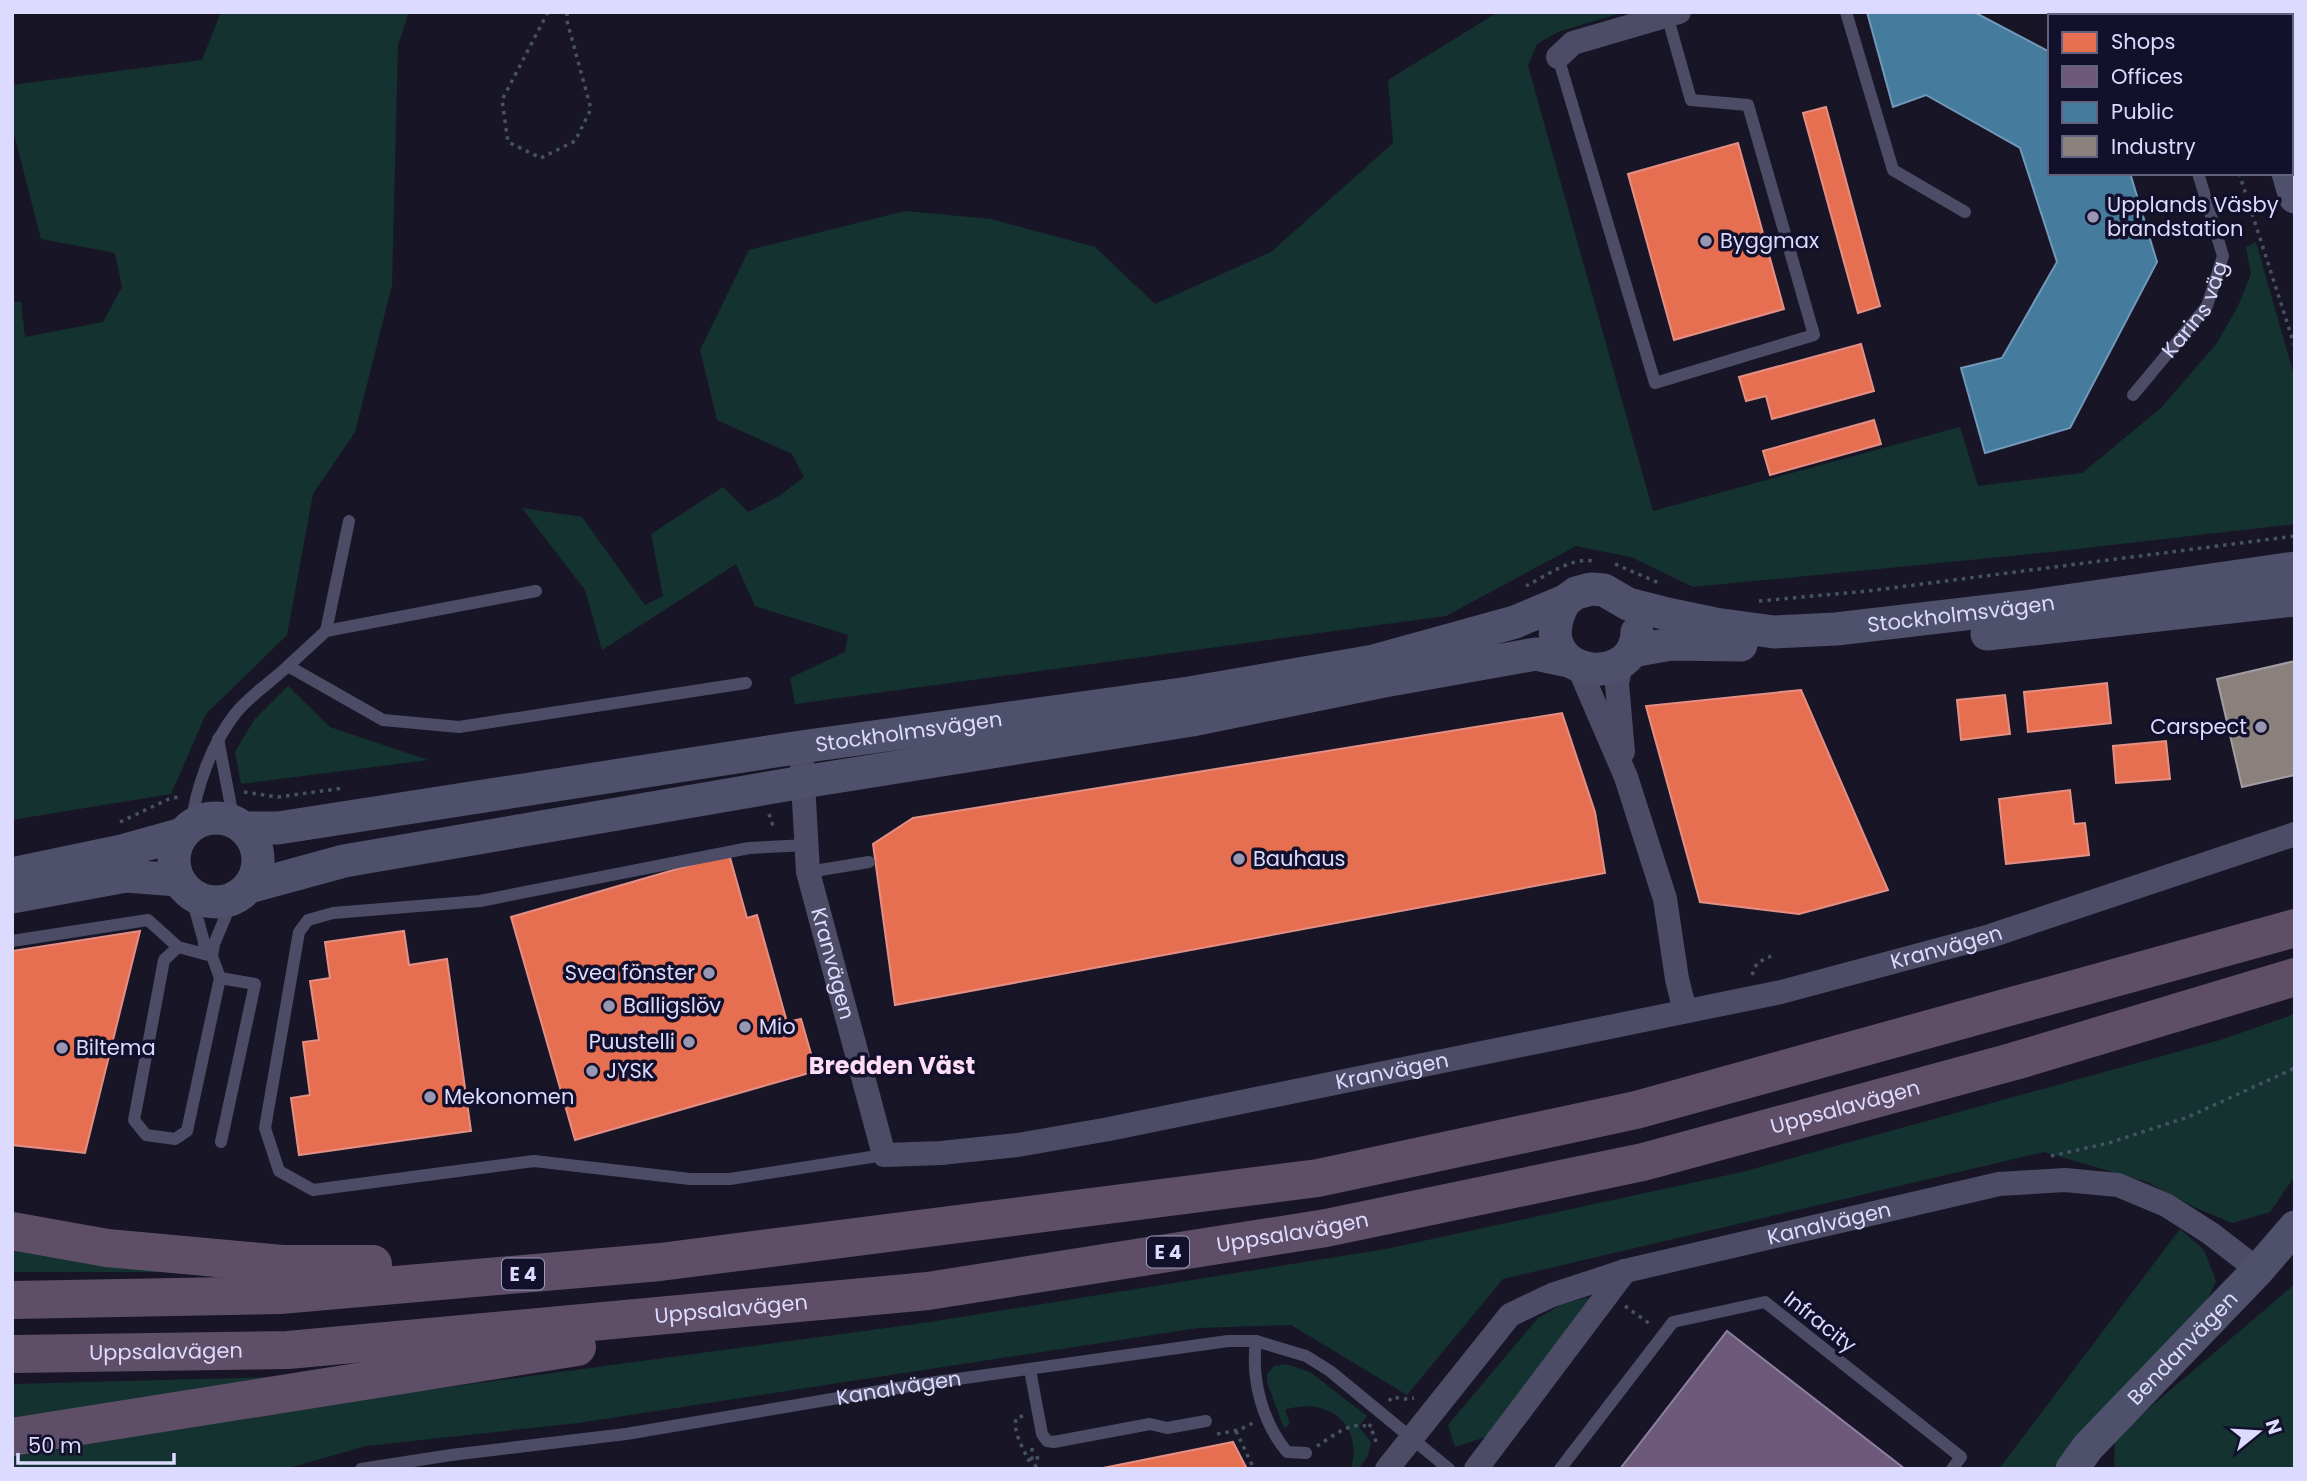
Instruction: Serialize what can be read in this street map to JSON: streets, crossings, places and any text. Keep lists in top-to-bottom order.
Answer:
{
  "streets": {
    "highway": ["Uppsalavägen", "E 4"],
    "main road": ["Stockholmsvägen", "Bendanvägen"],
    "street": ["Kranvägen", "Kanalvägen"],
    "lane": ["Karins väg", "Infracity"]
  },
  "crossings": [
    ["Stockholmsvägen", "Kranvägen"],
    ["Kanalvägen", "Bendanvägen"]
  ],
  "districts": ["Bredden Väst"],
  "places": [
    "Upplands Väsby brandstation",
    "Byggmax",
    "Carspect",
    "Bauhaus",
    "Svea fönster",
    "Balligslöv",
    "Mio",
    "Puustelli",
    "Biltema",
    "JYSK",
    "Mekonomen"
  ],
  "legend": [
    "Shops",
    "Offices",
    "Public",
    "Industry"
  ],
  "scale_bar": "50 m",
  "north": "right"
}
